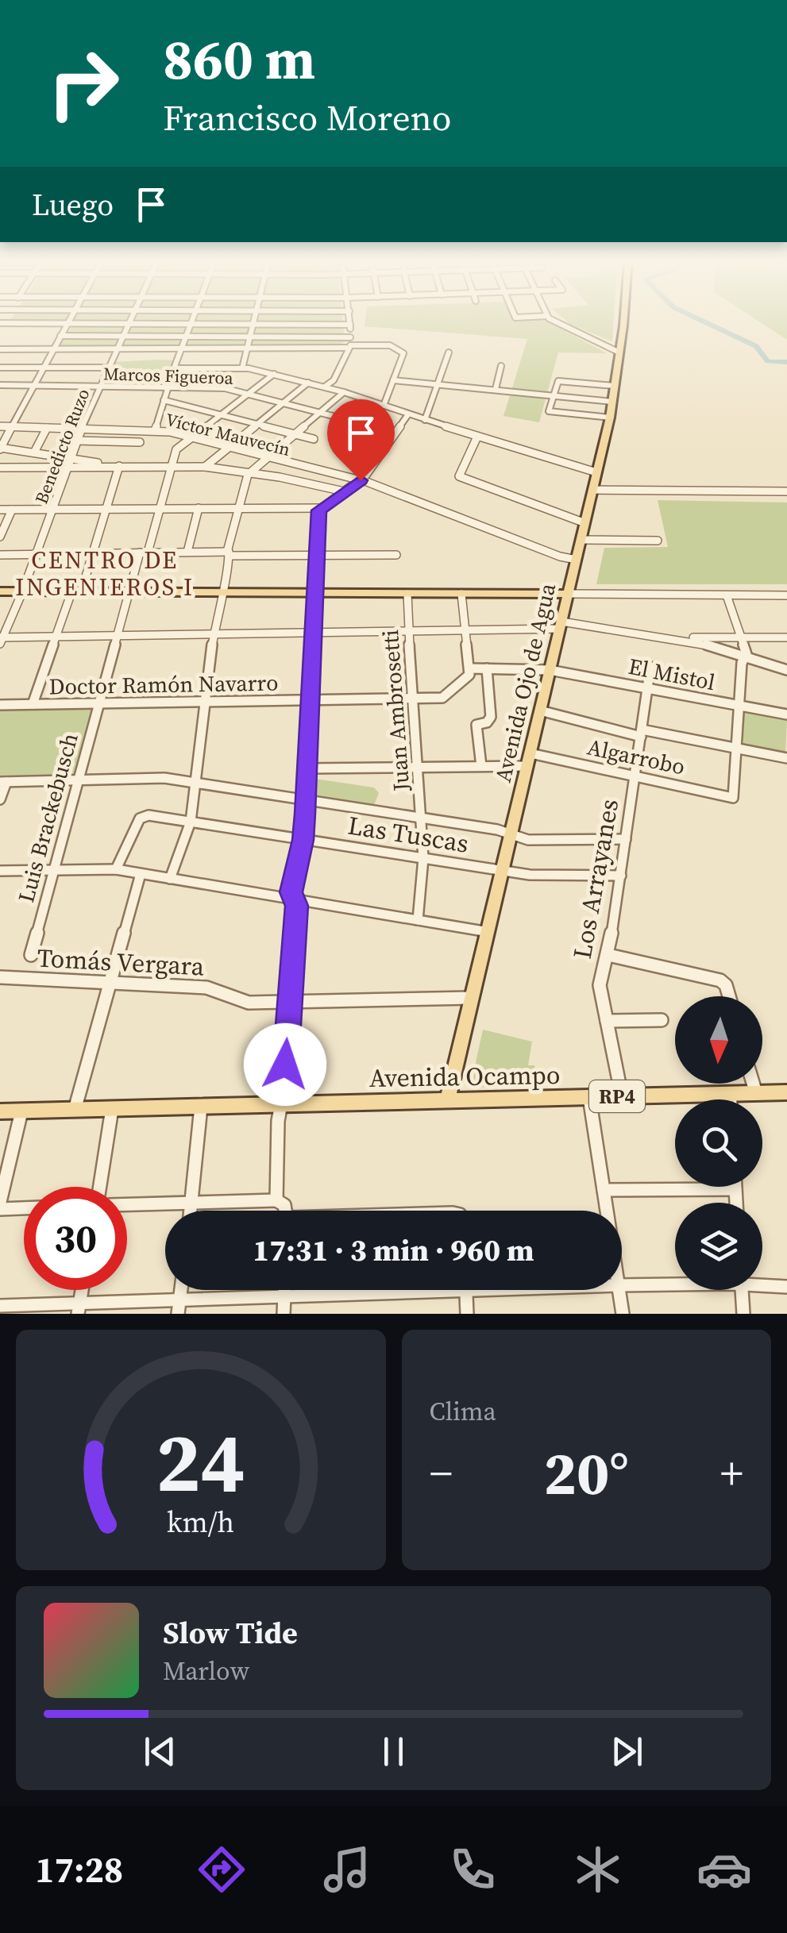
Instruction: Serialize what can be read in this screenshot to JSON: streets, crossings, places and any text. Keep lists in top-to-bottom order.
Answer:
{
  "streets": {
    "main road": ["Avenida Ojo de Agua", "Avenida Ocampo", "RP4"],
    "street": [
      "Marcos Figueroa",
      "Víctor Mauvecín",
      "Benedicto Ruzo",
      "El Mistol",
      "Doctor Ramón Navarro",
      "Juan Ambrosetti",
      "Algarrobo",
      "Luis Brackebusch",
      "Las Tuscas",
      "Los Arrayanes",
      "Tomás Vergara"
    ]
  },
  "crossings": [
    ["Marcos Figueroa", "Benedicto Ruzo"],
    ["Marcos Figueroa", "Luis Brackebusch"],
    ["Víctor Mauvecín", "Benedicto Ruzo"],
    ["Víctor Mauvecín", "Avenida Ojo de Agua"],
    ["Víctor Mauvecín", "Luis Brackebusch"],
    ["El Mistol", "Avenida Ojo de Agua"],
    ["El Mistol", "Los Arrayanes"],
    ["Avenida Ojo de Agua", "Algarrobo"],
    ["Avenida Ojo de Agua", "Las Tuscas"],
    ["Avenida Ojo de Agua", "Tomás Vergara"],
    ["Avenida Ojo de Agua", "Avenida Ocampo"],
    ["Doctor Ramón Navarro", "Juan Ambrosetti"],
    ["Doctor Ramón Navarro", "Luis Brackebusch"],
    ["Juan Ambrosetti", "Algarrobo"],
    ["Juan Ambrosetti", "Las Tuscas"],
    ["Algarrobo", "Los Arrayanes"],
    ["Las Tuscas", "Los Arrayanes"],
    ["Los Arrayanes", "Avenida Ocampo"]
  ],
  "districts": ["CENTRO DE INGENIEROS I"],
  "north": "bottom",
  "page": {
    "turn": ["860 m", "Francisco Moreno"],
    "then": "Luego",
    "limit": "30",
    "trip": "17:31 · 3 min · 960 m",
    "tile": "Clima",
    "heat": ["−", "20°", "+"],
    "song": ["Slow Tide", "Marlow"],
    "tabs": "17:28",
    "gauge": ["24", "km/h"]
  }
}
